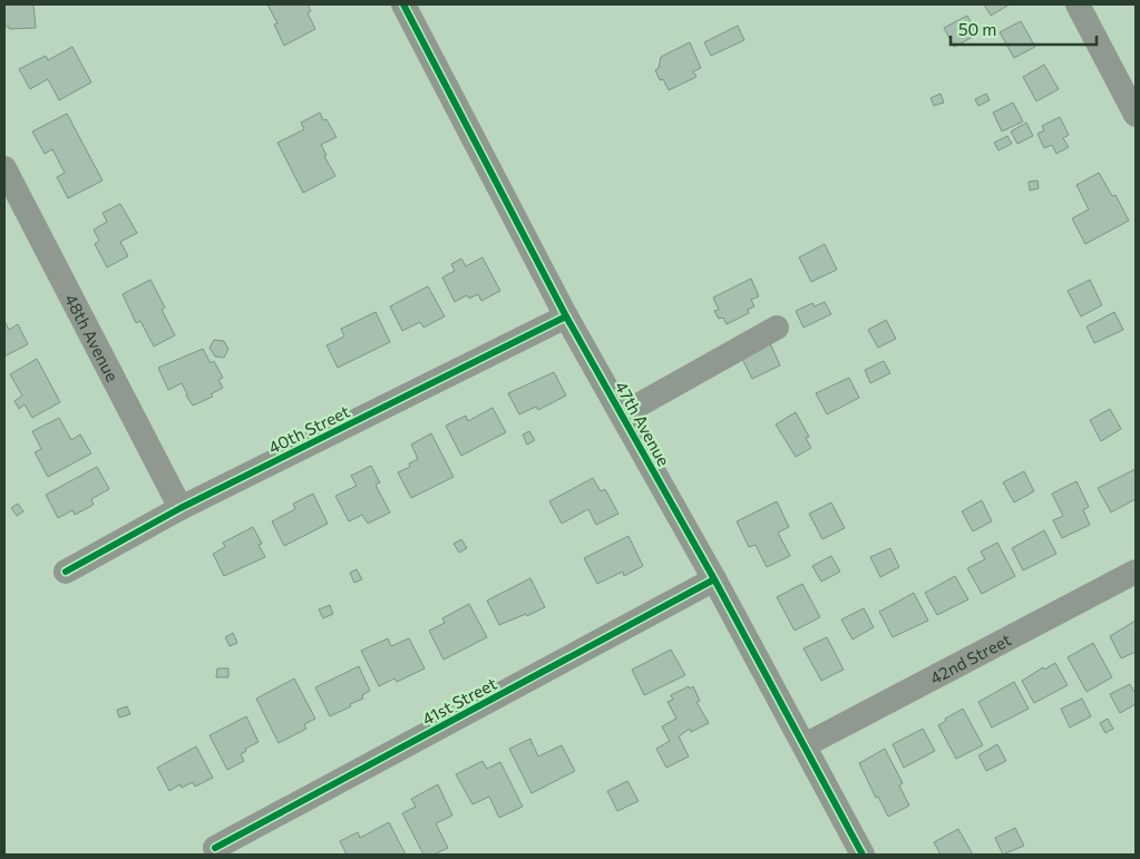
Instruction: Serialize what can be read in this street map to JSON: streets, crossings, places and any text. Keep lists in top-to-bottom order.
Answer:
{
  "streets": {
    "street": [
      "48th Avenue",
      "47th Avenue",
      "40th Street",
      "42nd Street",
      "41st Street"
    ]
  },
  "crossings": [
    ["48th Avenue", "40th Street"],
    ["47th Avenue", "40th Street"],
    ["47th Avenue", "42nd Street"],
    ["47th Avenue", "41st Street"]
  ],
  "scale_bar": "50 m"
}
